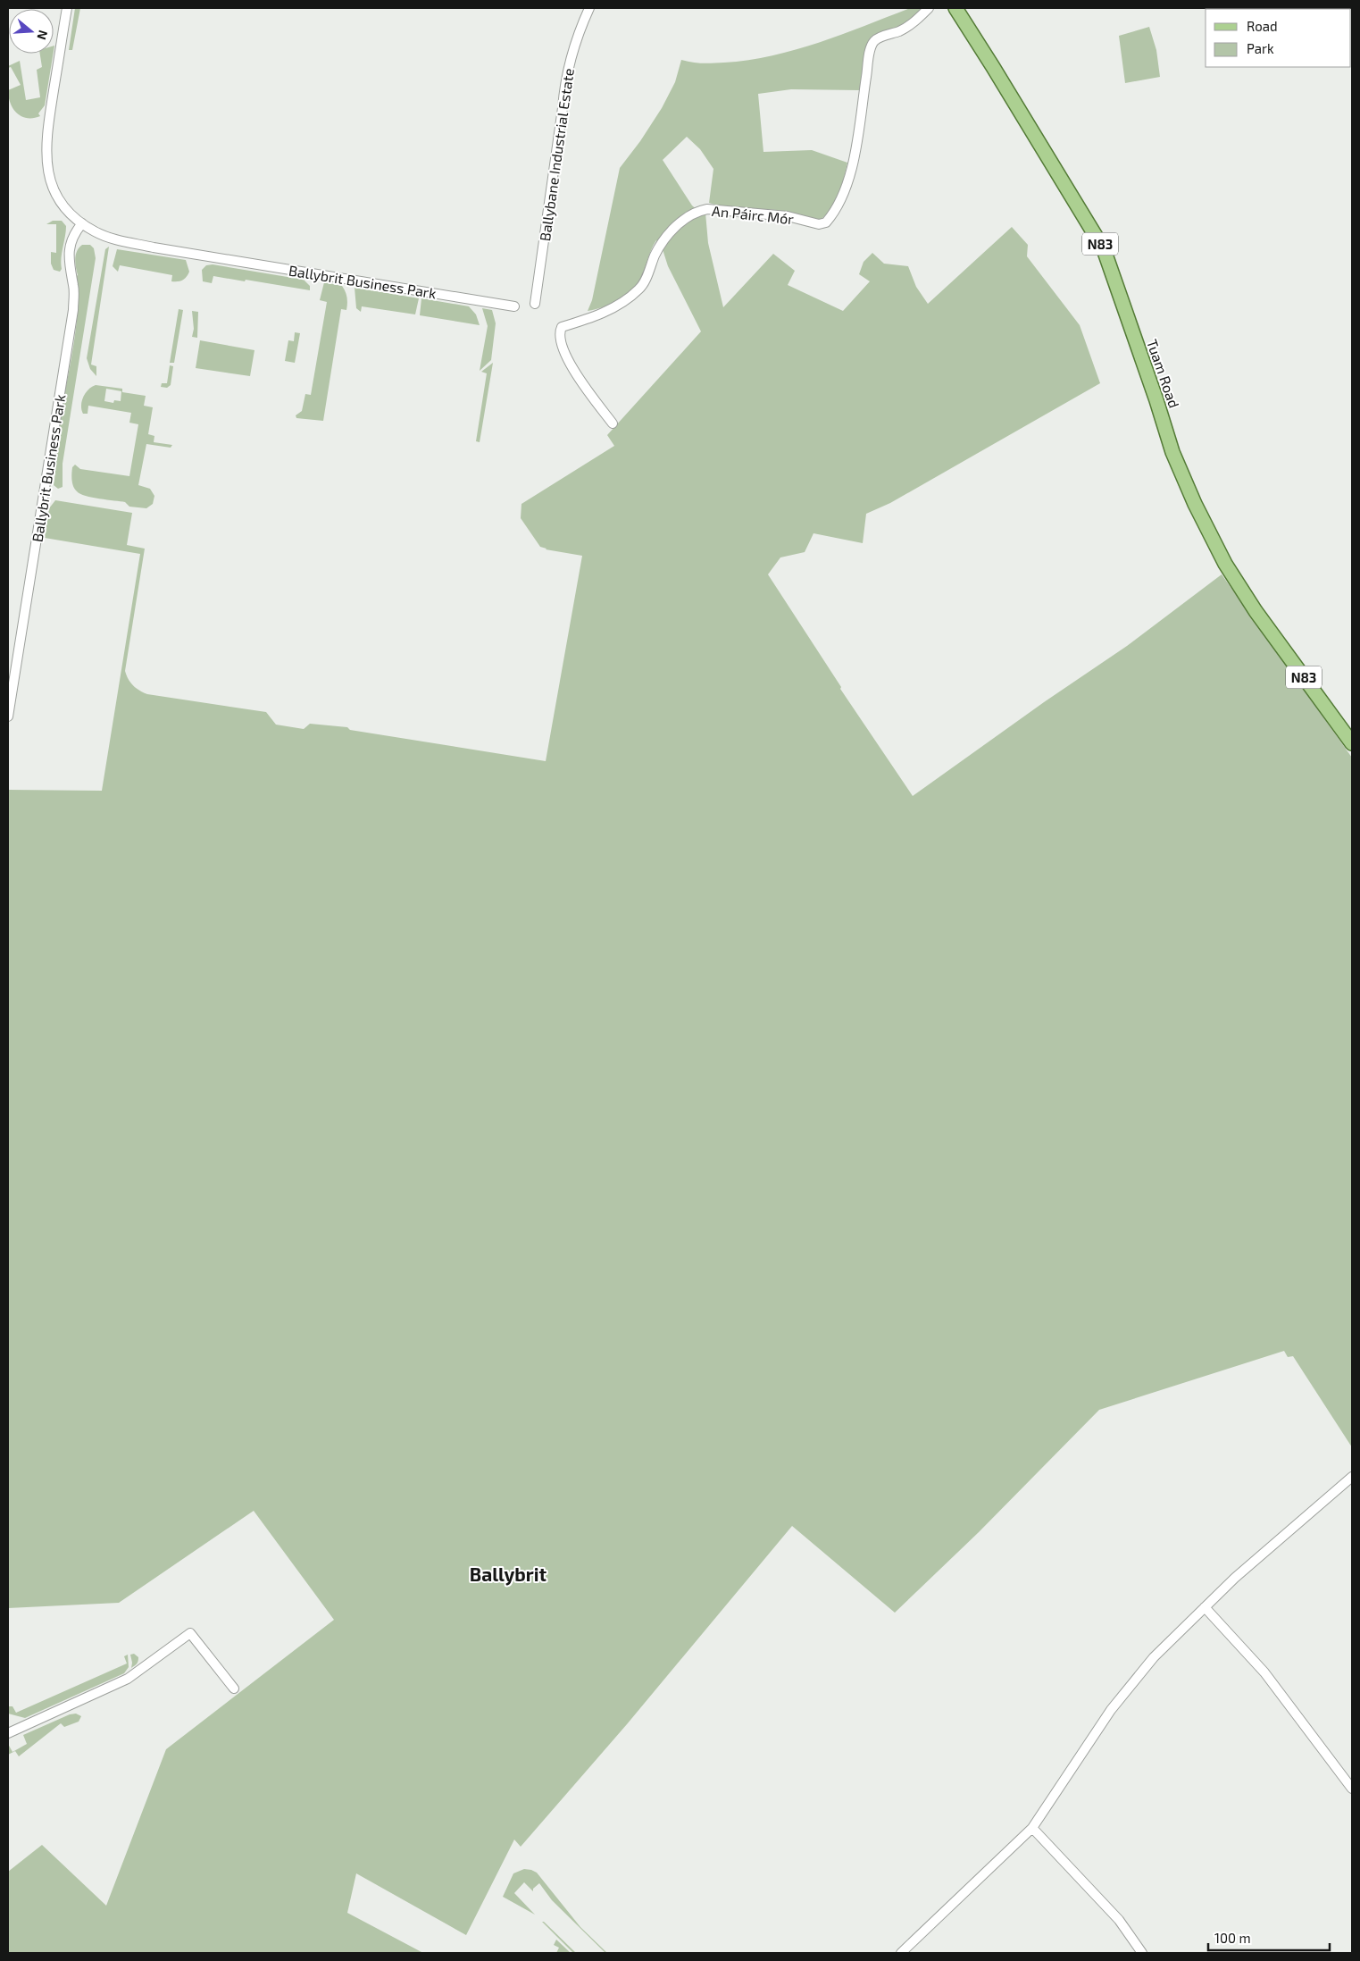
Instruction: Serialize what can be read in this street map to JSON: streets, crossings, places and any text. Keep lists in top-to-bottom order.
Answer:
{
  "streets": {
    "main road": ["N83", "Tuam Road"],
    "street": ["Ballybane Industrial Estate", "An Páirc Mór", "Ballybrit Business Park"]
  },
  "districts": ["Ballybrit"],
  "legend": ["Road", "Park"],
  "scale_bar": "100 m",
  "north": "right"
}
